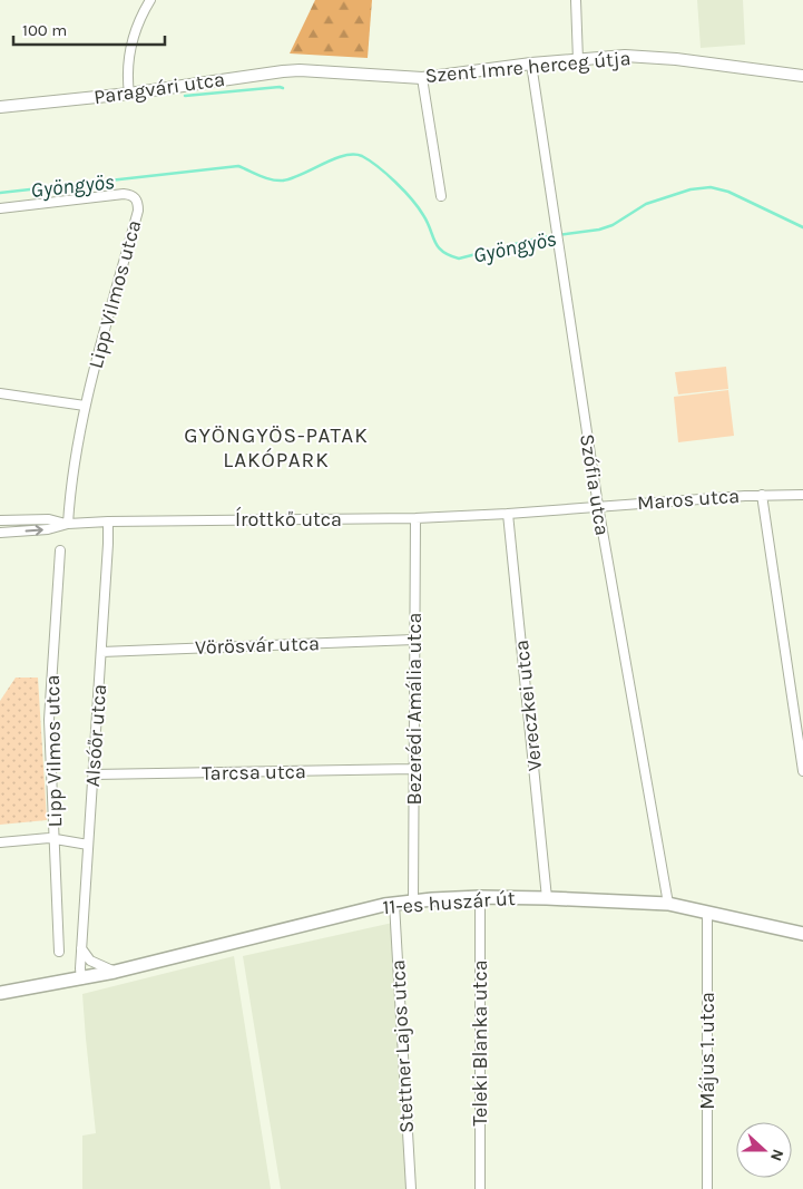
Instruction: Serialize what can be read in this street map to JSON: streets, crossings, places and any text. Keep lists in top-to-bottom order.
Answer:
{
  "streets": {
    "main road": ["11-es huszár út"],
    "street": [
      "Szent Imre herceg útja",
      "Paragvári utca",
      "Lipp Vilmos utca",
      "Szófia utca",
      "Maros utca",
      "Írottkő utca",
      "Vörösvár utca",
      "Vereczkei utca",
      "Bezerédi Amália utca",
      "Alsóőr utca",
      "Tarcsa utca",
      "Teleki Blanka utca",
      "Stettner Lajos utca",
      "Május 1. utca"
    ]
  },
  "crossings": [
    ["Szent Imre herceg útja", "Paragvári utca"],
    ["Szent Imre herceg útja", "Szófia utca"],
    ["Lipp Vilmos utca", "Írottkő utca"],
    ["Szófia utca", "Maros utca"],
    ["Szófia utca", "11-es huszár út"],
    ["Maros utca", "Írottkő utca"],
    ["Maros utca", "Vereczkei utca"],
    ["Írottkő utca", "Vereczkei utca"],
    ["Írottkő utca", "Bezerédi Amália utca"],
    ["Írottkő utca", "Alsóőr utca"],
    ["Vörösvár utca", "Bezerédi Amália utca"],
    ["Vörösvár utca", "Alsóőr utca"],
    ["Vereczkei utca", "11-es huszár út"],
    ["Bezerédi Amália utca", "Tarcsa utca"],
    ["Bezerédi Amália utca", "11-es huszár út"],
    ["Alsóőr utca", "Tarcsa utca"],
    ["Alsóőr utca", "11-es huszár út"],
    ["11-es huszár út", "Teleki Blanka utca"],
    ["11-es huszár út", "Stettner Lajos utca"],
    ["11-es huszár út", "Május 1. utca"]
  ],
  "districts": ["GYÖNGYÖS-PATAK LAKÓPARK"],
  "water": ["Gyöngyös"],
  "scale_bar": "100 m",
  "north": "right"
}
